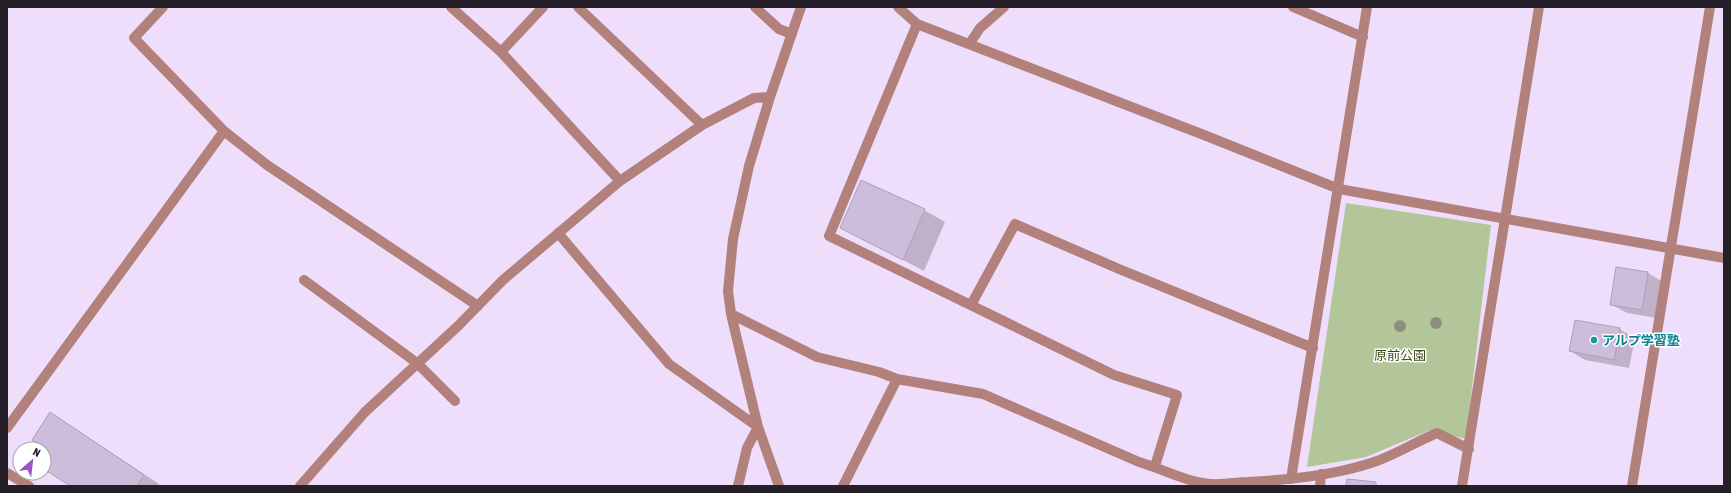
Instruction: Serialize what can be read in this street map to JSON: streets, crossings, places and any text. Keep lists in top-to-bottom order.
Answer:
{
  "parks": ["原前公園"],
  "places": ["アルプ学習塾"],
  "north": "top right"
}
